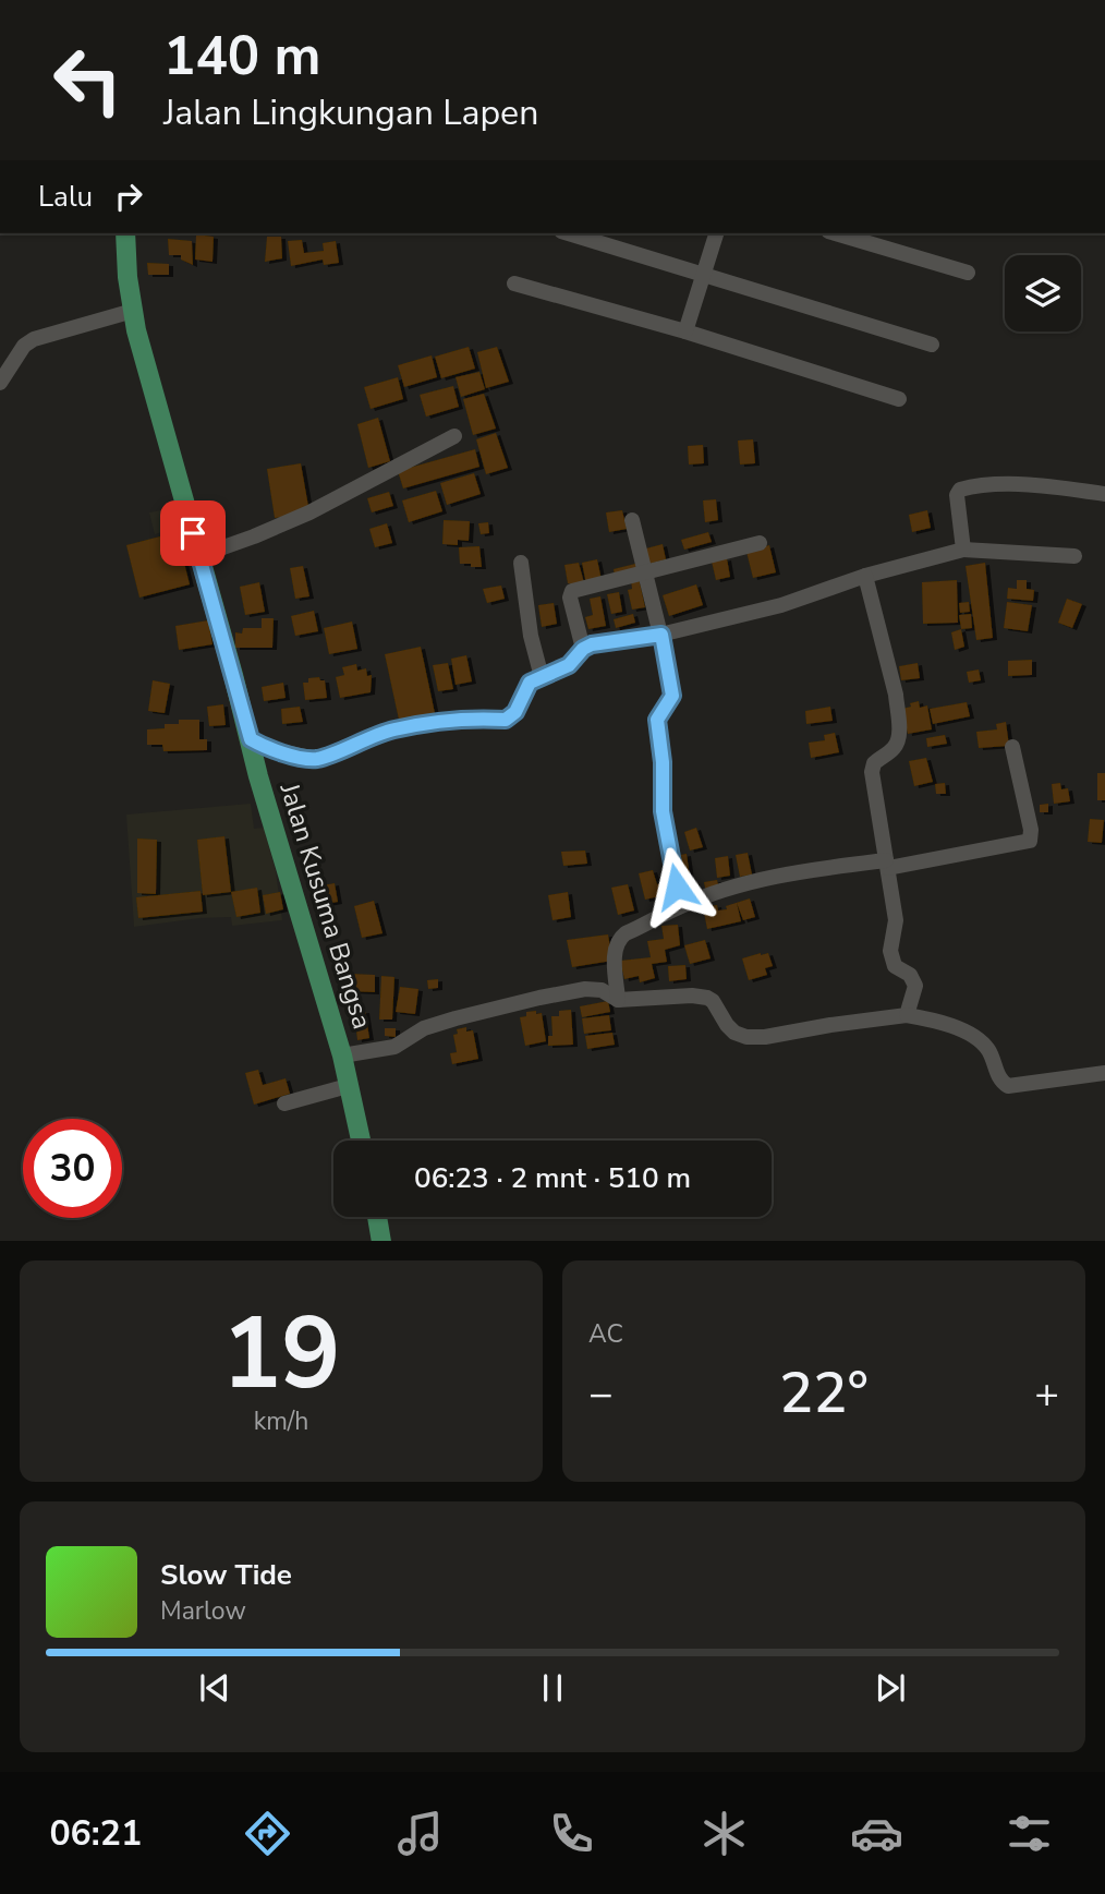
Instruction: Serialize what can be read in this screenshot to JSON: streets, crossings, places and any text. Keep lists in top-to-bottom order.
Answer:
{
  "streets": {
    "main road": ["Jalan Kusuma Bangsa"]
  },
  "page": {
    "turn": ["140 m", "Jalan Lingkungan Lapen"],
    "then": "Lalu",
    "limit": "30",
    "trip": "06:23 · 2 mnt · 510 m",
    "tile": [
      ["19", "km/h"],
      "AC"
    ],
    "heat": ["−", "22°", "+"],
    "song": ["Slow Tide", "Marlow"],
    "tabs": "06:21"
  }
}
